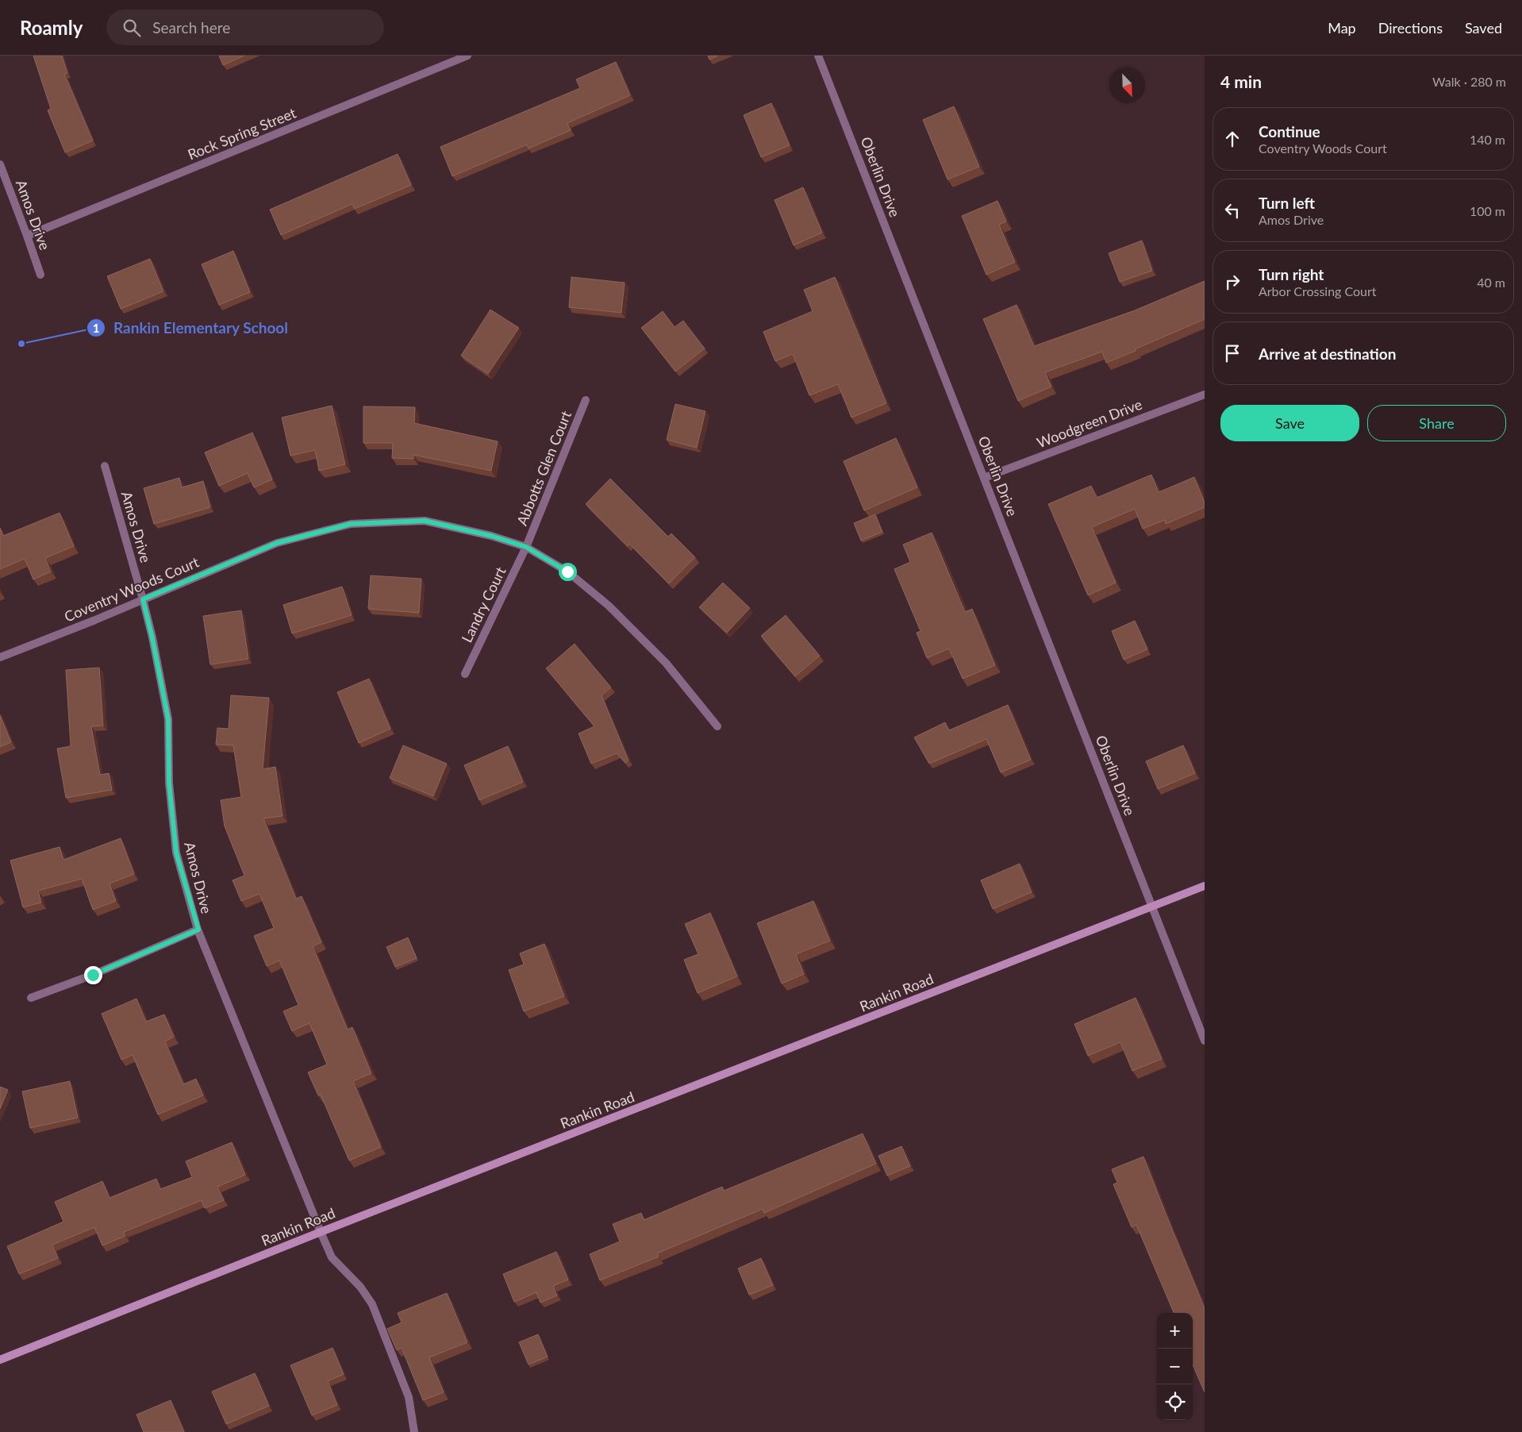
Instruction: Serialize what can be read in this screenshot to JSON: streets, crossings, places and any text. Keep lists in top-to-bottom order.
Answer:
{
  "streets": {
    "street": [
      "Rock Spring Street",
      "Oberlin Drive",
      "Amos Drive",
      "Woodgreen Drive",
      "Abbotts Glen Court",
      "Coventry Woods Court",
      "Landry Court",
      "Rankin Road"
    ]
  },
  "crossings": [
    ["Rock Spring Street", "Amos Drive"],
    ["Oberlin Drive", "Woodgreen Drive"],
    ["Oberlin Drive", "Rankin Road"],
    ["Amos Drive", "Coventry Woods Court"],
    ["Amos Drive", "Rankin Road"],
    ["Abbotts Glen Court", "Coventry Woods Court"],
    ["Abbotts Glen Court", "Landry Court"],
    ["Coventry Woods Court", "Landry Court"]
  ],
  "places": ["Rankin Elementary School"],
  "north": "bottom right",
  "page": {
    "header": "Roamly",
    "search": "Search here",
    "nav": ["Map", "Directions", "Saved"],
    "heading": ["4 min", "Walk · 280 m"],
    "list": [
      ["Continue", "Coventry Woods Court", "140 m"],
      ["Turn left", "Amos Drive", "100 m"],
      ["Turn right", "Arbor Crossing Court", "40 m"],
      "Arrive at destination"
    ],
    "buttons": ["Save", "Share"],
    "map_buttons": ["+", "−"]
  }
}
